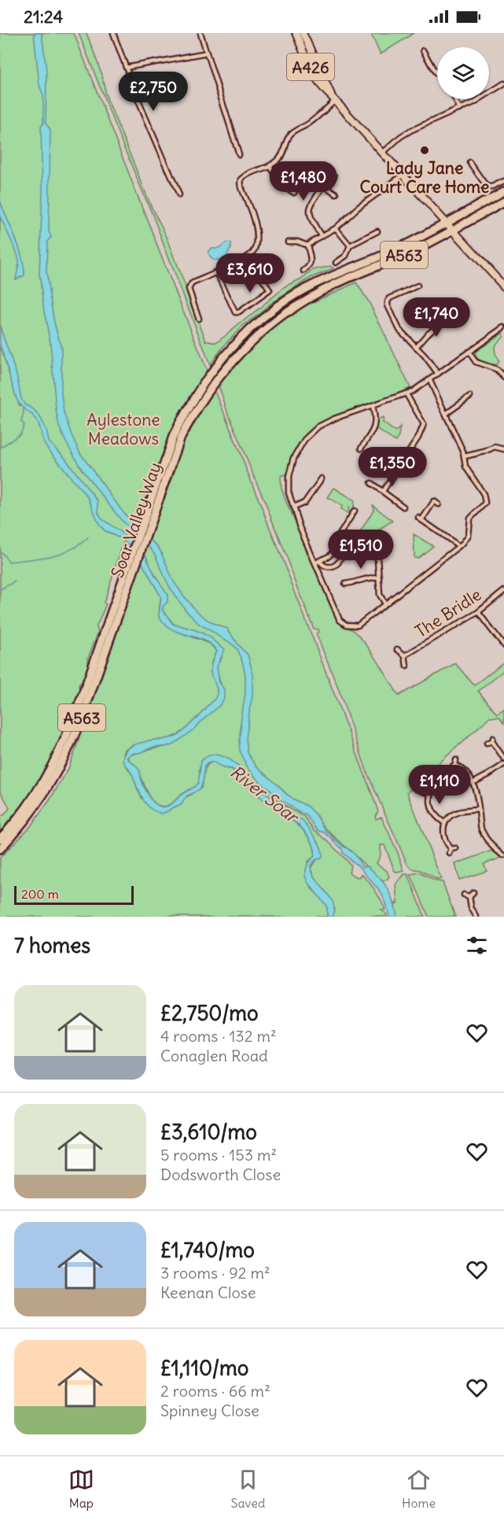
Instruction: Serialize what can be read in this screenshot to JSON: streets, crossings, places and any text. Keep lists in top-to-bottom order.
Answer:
{
  "streets": {
    "highway": ["A563", "Soar Valley Way"],
    "main road": ["A426"],
    "street": ["The Bridle"]
  },
  "crossings": [
    ["A426", "A563"],
    ["A426", "Soar Valley Way"],
    ["A563", "Soar Valley Way"]
  ],
  "water": ["River Soar"],
  "parks": ["Aylestone Meadows"],
  "places": ["Lady Jane Court Care Home"],
  "scale_bar": "200 m",
  "page": {
    "status": "21:24",
    "price": [
      "£2,750",
      "£1,480",
      "£3,610",
      "£1,740",
      "£1,350",
      "£1,510",
      "£1,110"
    ],
    "scale": "200 m",
    "heading": "7 homes",
    "list": [
      {
        "name": "£2,750/mo",
        "note": "4 rooms · 132 m² · Conaglen Road"
      },
      {
        "name": "£3,610/mo",
        "note": "5 rooms · 153 m² · Dodsworth Close"
      },
      {
        "name": "£1,740/mo",
        "note": "3 rooms · 92 m² · Keenan Close"
      },
      {
        "name": "£1,110/mo",
        "note": "2 rooms · 66 m² · Spinney Close"
      }
    ],
    "tabs": ["Map", "Saved", "Home"]
  }
}
